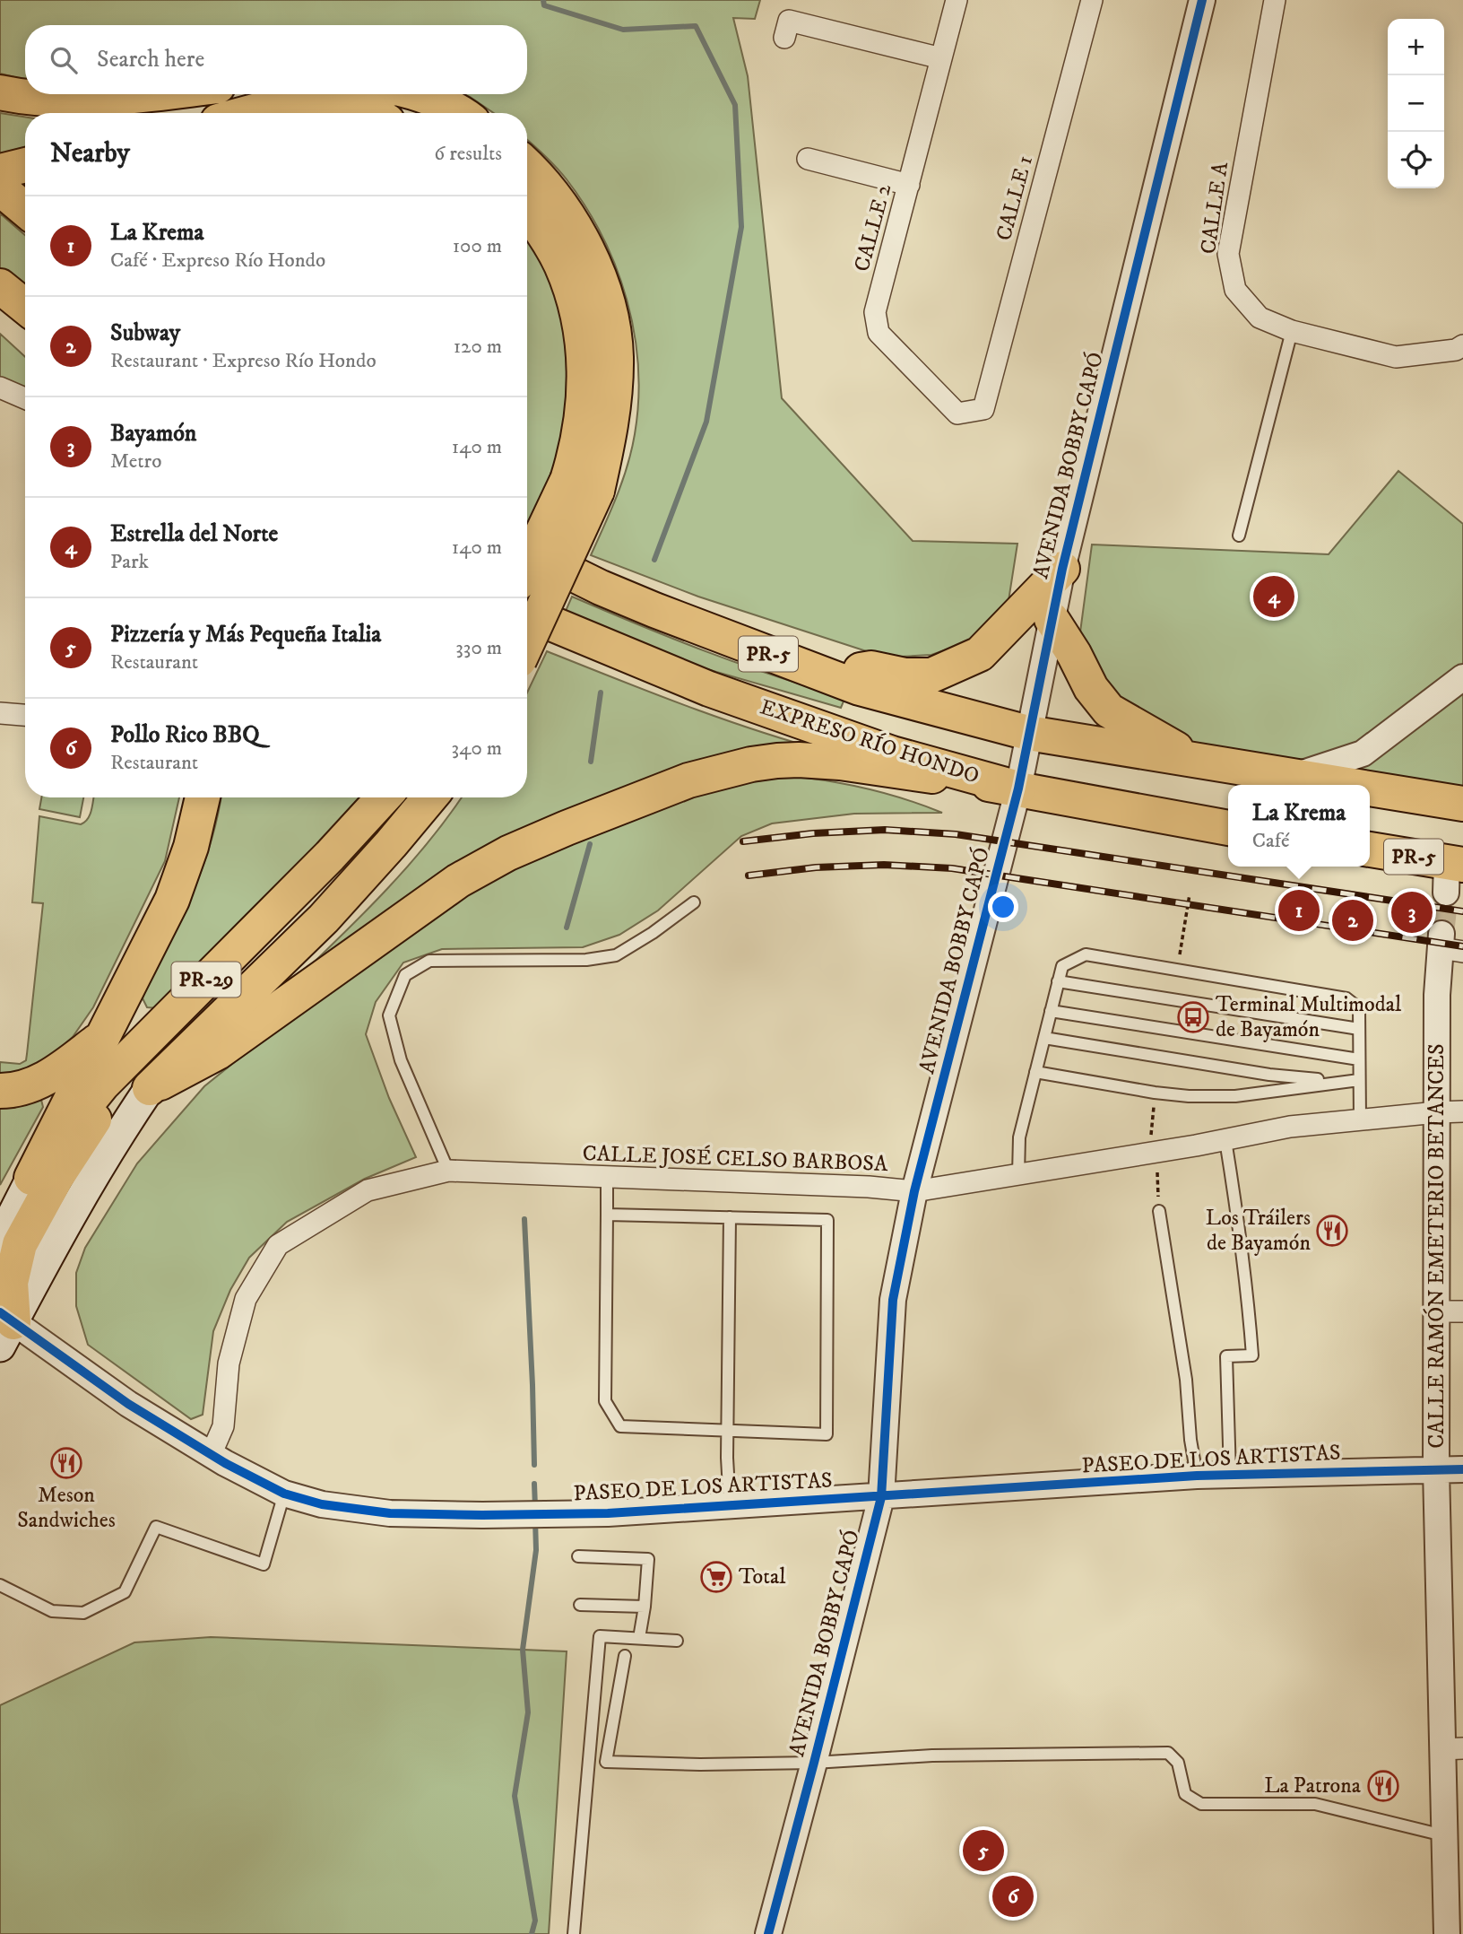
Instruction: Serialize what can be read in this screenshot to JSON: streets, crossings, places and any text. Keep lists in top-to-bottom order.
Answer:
{
  "streets": {
    "highway": ["PR-5", "EXPRESO RÍO HONDO", "PR-29"],
    "street": [
      "CALLE 1",
      "CALLE A",
      "CALLE 2",
      "AVENIDA BOBBY CAPÓ",
      "CALLE JOSÉ CELSO BARBOSA",
      "CALLE RAMÓN EMETERIO BETANCES",
      "PASEO DE LOS ARTISTAS"
    ]
  },
  "crossings": [
    ["CALLE 1", "CALLE 2"],
    ["AVENIDA BOBBY CAPÓ", "PR-5"],
    ["AVENIDA BOBBY CAPÓ", "EXPRESO RÍO HONDO"],
    ["AVENIDA BOBBY CAPÓ", "CALLE JOSÉ CELSO BARBOSA"],
    ["AVENIDA BOBBY CAPÓ", "PASEO DE LOS ARTISTAS"],
    ["PR-29", "PASEO DE LOS ARTISTAS"],
    ["CALLE JOSÉ CELSO BARBOSA", "CALLE RAMÓN EMETERIO BETANCES"],
    ["CALLE JOSÉ CELSO BARBOSA", "PASEO DE LOS ARTISTAS"],
    ["CALLE RAMÓN EMETERIO BETANCES", "PASEO DE LOS ARTISTAS"]
  ],
  "places": {
    "bus stop": ["Terminal Multimodal de Bayamón"],
    "restaurant": ["Los Tráilers de Bayamón", "Meson Sandwiches", "La Patrona"],
    "supermarket": ["Total"]
  },
  "page": {
    "map_buttons": ["+", "−"],
    "search": "Search here",
    "heading": ["Nearby", "6 results"],
    "list": [
      {
        "mark": "1",
        "name": "La Krema",
        "note": "Café · Expreso Río Hondo",
        "value": "100 m"
      },
      {
        "mark": "2",
        "name": "Subway",
        "note": "Restaurant · Expreso Río Hondo",
        "value": "120 m"
      },
      {
        "mark": "3",
        "name": "Bayamón",
        "note": "Metro",
        "value": "140 m"
      },
      {
        "mark": "4",
        "name": "Estrella del Norte",
        "note": "Park",
        "value": "140 m"
      },
      {
        "mark": "5",
        "name": "Pizzería y Más Pequeña Italia",
        "note": "Restaurant",
        "value": "330 m"
      },
      {
        "mark": "6",
        "name": "Pollo Rico BBQ",
        "note": "Restaurant",
        "value": "340 m"
      }
    ],
    "pins": [
      "4",
      "1",
      "3",
      "2",
      "5",
      "6"
    ],
    "popup": ["La Krema", "Café"]
  }
}
